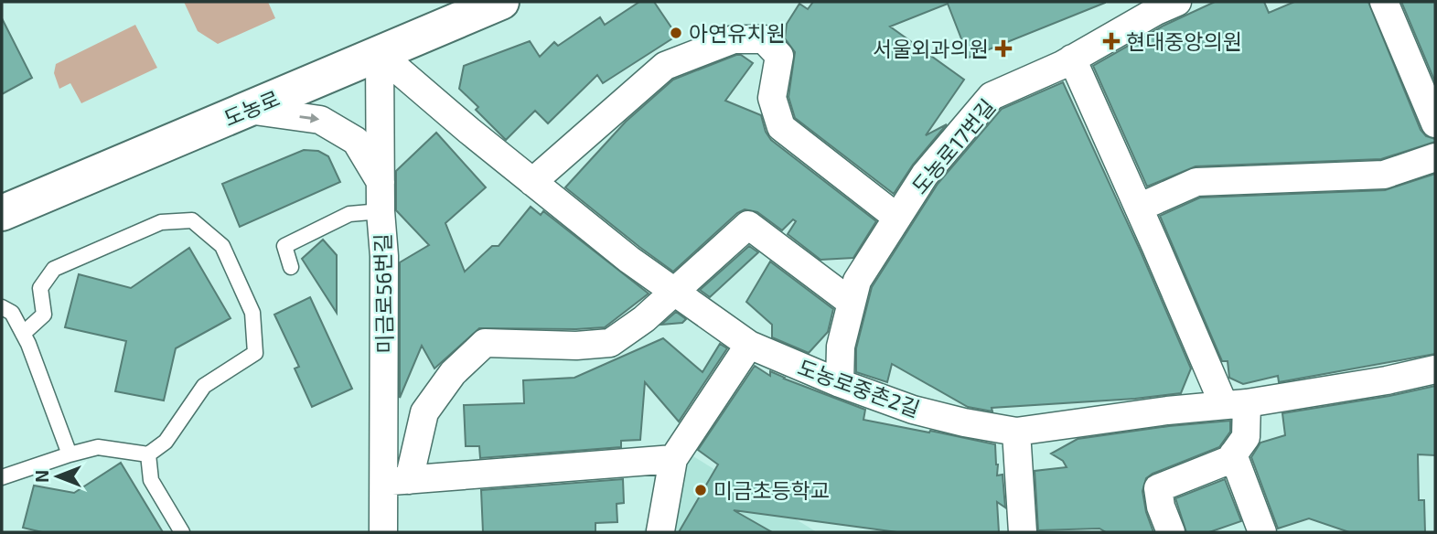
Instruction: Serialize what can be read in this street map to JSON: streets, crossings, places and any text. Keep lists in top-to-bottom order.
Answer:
{
  "streets": {
    "street": [
      "도농로",
      "도농로17번길",
      "미금로56번길",
      "도농로중촌2길"
    ]
  },
  "crossings": [
    ["도농로", "미금로56번길"],
    ["도농로", "도농로중촌2길"],
    ["도농로17번길", "도농로중촌2길"],
    ["미금로56번길", "도농로중촌2길"]
  ],
  "places": {
    "other": ["아연유치원", "미금초등학교"],
    "health": ["현대중앙의원", "서울외과의원"]
  },
  "north": "left"
}
